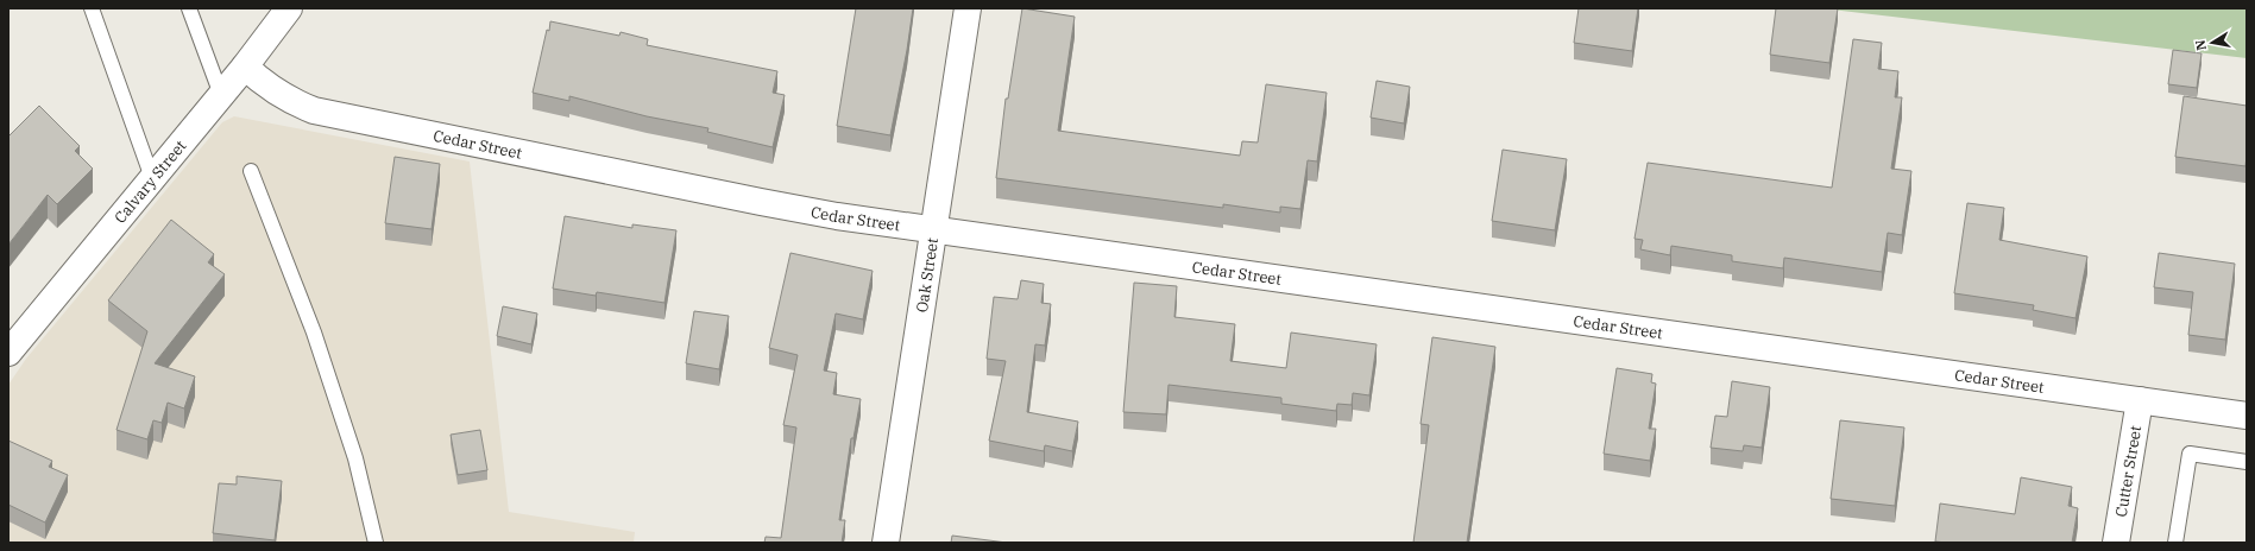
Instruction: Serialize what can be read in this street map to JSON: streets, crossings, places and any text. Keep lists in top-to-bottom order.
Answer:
{
  "streets": {
    "street": [
      "Cedar Street",
      "Calvary Street",
      "Oak Street",
      "Cutter Street"
    ]
  },
  "crossings": [
    ["Cedar Street", "Calvary Street"],
    ["Cedar Street", "Oak Street"],
    ["Cedar Street", "Cutter Street"]
  ],
  "north": "left"
}
